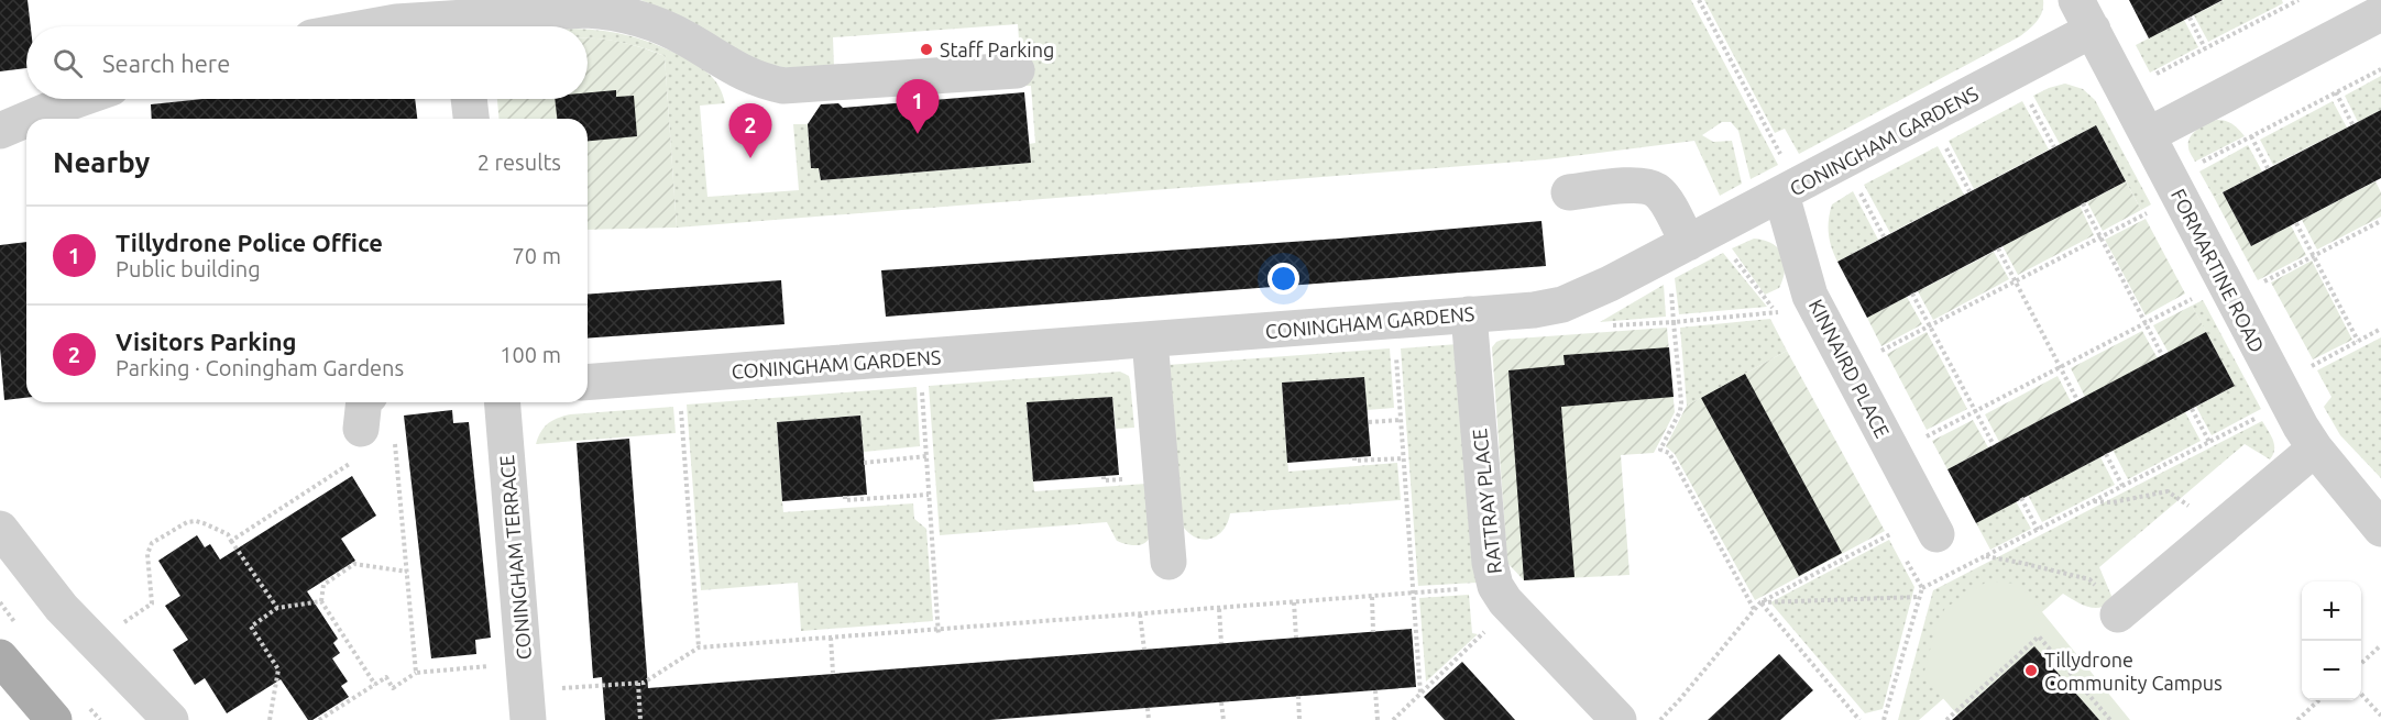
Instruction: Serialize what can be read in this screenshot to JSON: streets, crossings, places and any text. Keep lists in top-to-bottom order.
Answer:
{
  "streets": {
    "street": [
      "CONINGHAM GARDENS",
      "FORMARTINE ROAD",
      "KINNAIRD PLACE",
      "RATTRAY PLACE",
      "CONINGHAM TERRACE"
    ]
  },
  "crossings": [
    ["CONINGHAM GARDENS", "FORMARTINE ROAD"],
    ["CONINGHAM GARDENS", "KINNAIRD PLACE"],
    ["CONINGHAM GARDENS", "RATTRAY PLACE"]
  ],
  "places": ["Staff Parking", "Tillydrone Community Campus"],
  "page": {
    "search": "Search here",
    "pins": ["1", "2"],
    "heading": ["Nearby", "2 results"],
    "list": [
      {
        "mark": "1",
        "name": "Tillydrone Police Office",
        "note": "Public building",
        "value": "70 m"
      },
      {
        "mark": "2",
        "name": "Visitors Parking",
        "note": "Parking · Coningham Gardens",
        "value": "100 m"
      }
    ],
    "map_buttons": ["+", "−"]
  }
}
